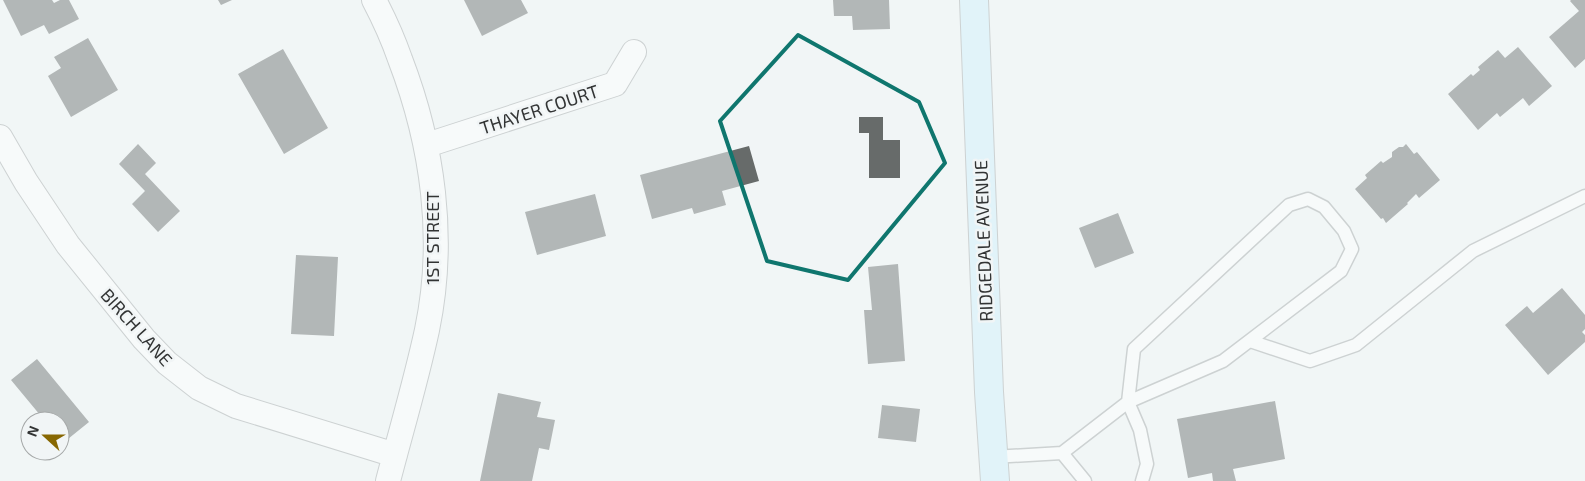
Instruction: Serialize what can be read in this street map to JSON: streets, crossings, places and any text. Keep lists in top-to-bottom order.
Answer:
{
  "streets": {
    "main road": ["RIDGEDALE AVENUE"],
    "street": ["THAYER COURT", "1ST STREET", "BIRCH LANE"]
  },
  "crossings": [
    ["THAYER COURT", "1ST STREET"],
    ["1ST STREET", "BIRCH LANE"]
  ],
  "north": "left"
}
